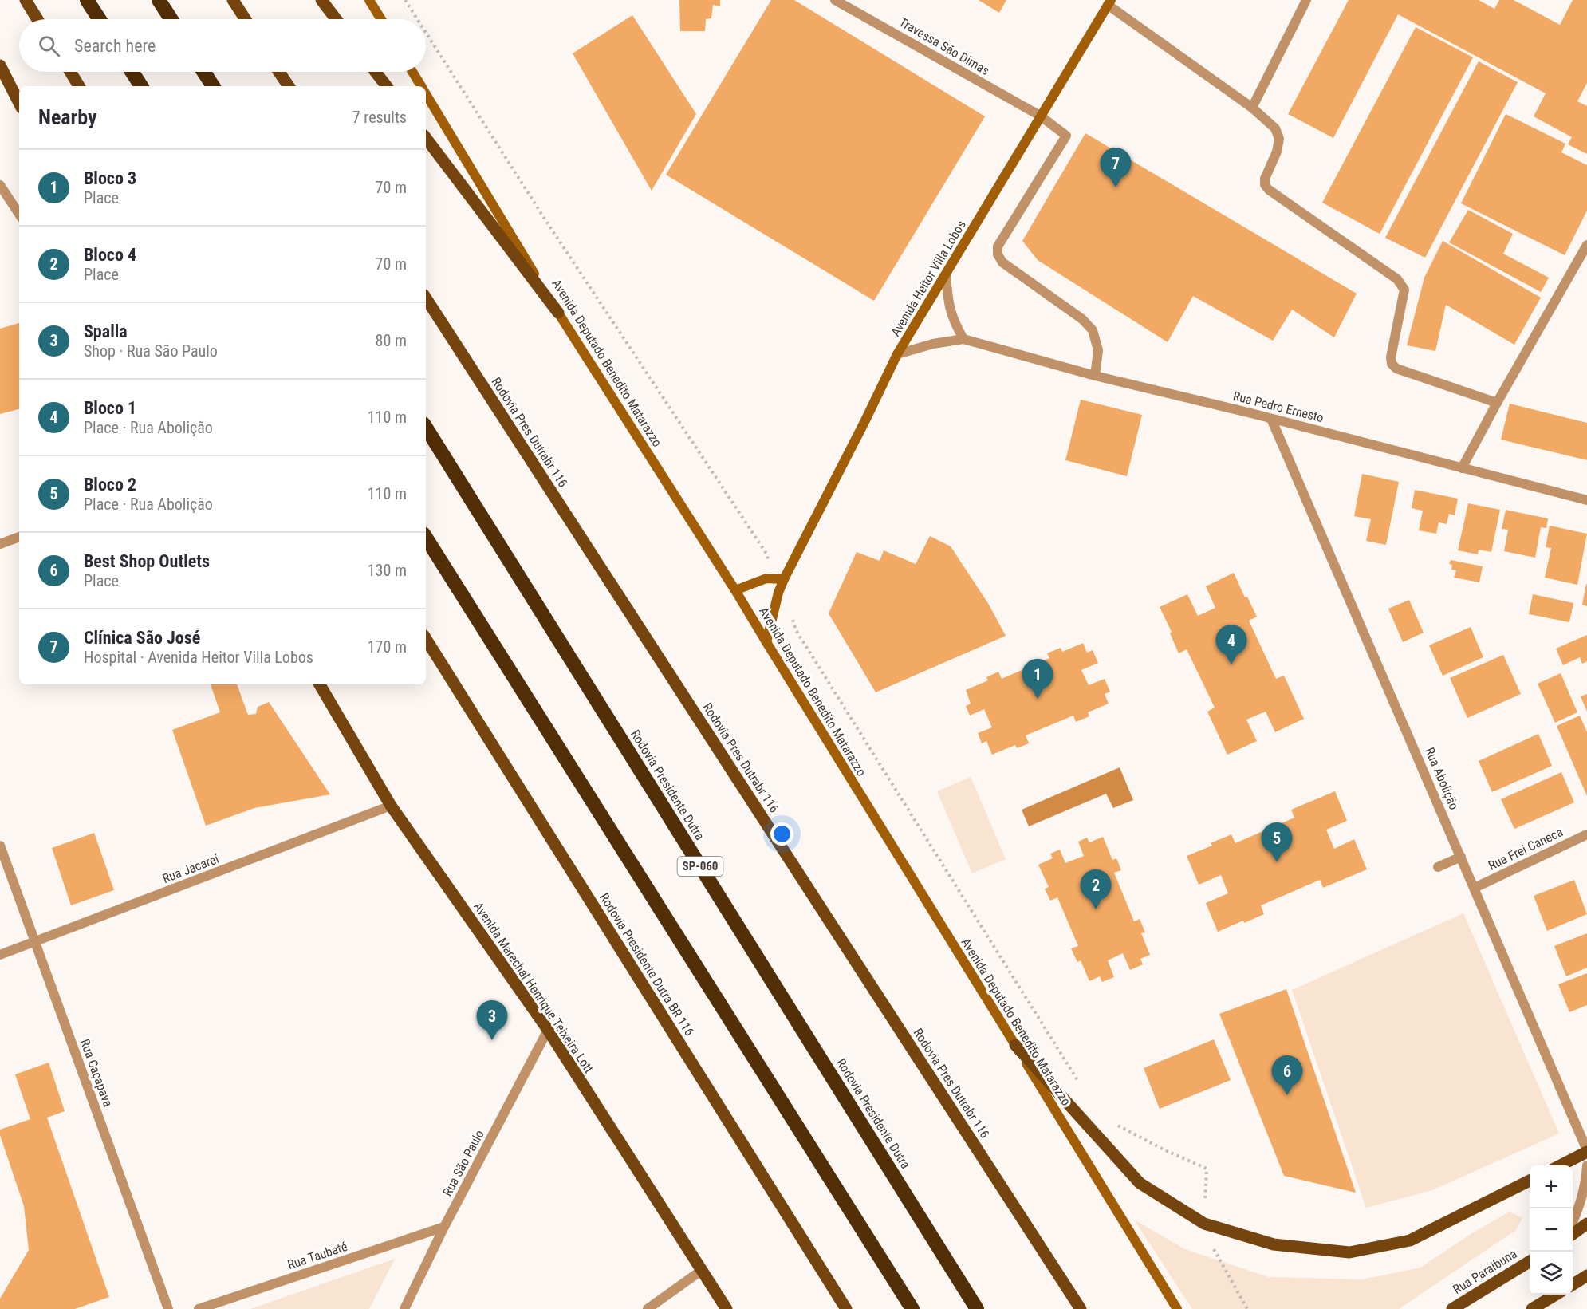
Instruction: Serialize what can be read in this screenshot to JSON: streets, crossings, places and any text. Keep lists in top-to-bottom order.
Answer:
{
  "streets": {
    "highway": ["Rodovia Presidente Dutra", "SP-060"],
    "main road": [
      "Avenida Heitor Villa Lobos",
      "Avenida Deputado Benedito Matarazzo",
      "Rodovia Pres Dutrabr 116",
      "Rodovia Presidente Dutra BR 116",
      "Avenida Marechal Henrique Teixeira Lott",
      "Rua Paraibuna"
    ],
    "street": [
      "Travessa São Dimas",
      "Rua Pedro Ernesto",
      "Rua Abolição",
      "Rua Frei Caneca",
      "Rua Jacareí",
      "Rua Caçapava",
      "Rua São Paulo",
      "Rua Taubaté"
    ]
  },
  "crossings": [
    ["Travessa São Dimas", "Avenida Heitor Villa Lobos"],
    ["Travessa São Dimas", "Rua Pedro Ernesto"],
    ["Avenida Heitor Villa Lobos", "Avenida Deputado Benedito Matarazzo"],
    ["Avenida Heitor Villa Lobos", "Rua Pedro Ernesto"],
    ["Rua Pedro Ernesto", "Rua Abolição"],
    ["Rua Abolição", "Rua Frei Caneca"],
    ["Rua Jacareí", "Avenida Marechal Henrique Teixeira Lott"],
    ["Rua Jacareí", "Rua Caçapava"],
    ["Avenida Marechal Henrique Teixeira Lott", "Rua São Paulo"],
    ["Rua São Paulo", "Rua Taubaté"]
  ],
  "page": {
    "search": "Search here",
    "heading": ["Nearby", "7 results"],
    "pins": [
      "7",
      "4",
      "1",
      "5",
      "2",
      "3",
      "6"
    ],
    "list": [
      {
        "mark": "1",
        "name": "Bloco 3",
        "note": "Place",
        "value": "70 m"
      },
      {
        "mark": "2",
        "name": "Bloco 4",
        "note": "Place",
        "value": "70 m"
      },
      {
        "mark": "3",
        "name": "Spalla",
        "note": "Shop · Rua São Paulo",
        "value": "80 m"
      },
      {
        "mark": "4",
        "name": "Bloco 1",
        "note": "Place · Rua Abolição",
        "value": "110 m"
      },
      {
        "mark": "5",
        "name": "Bloco 2",
        "note": "Place · Rua Abolição",
        "value": "110 m"
      },
      {
        "mark": "6",
        "name": "Best Shop Outlets",
        "note": "Place",
        "value": "130 m"
      },
      {
        "mark": "7",
        "name": "Clínica São José",
        "note": "Hospital · Avenida Heitor Villa Lobos",
        "value": "170 m"
      }
    ],
    "map_buttons": ["+", "−"]
  }
}
